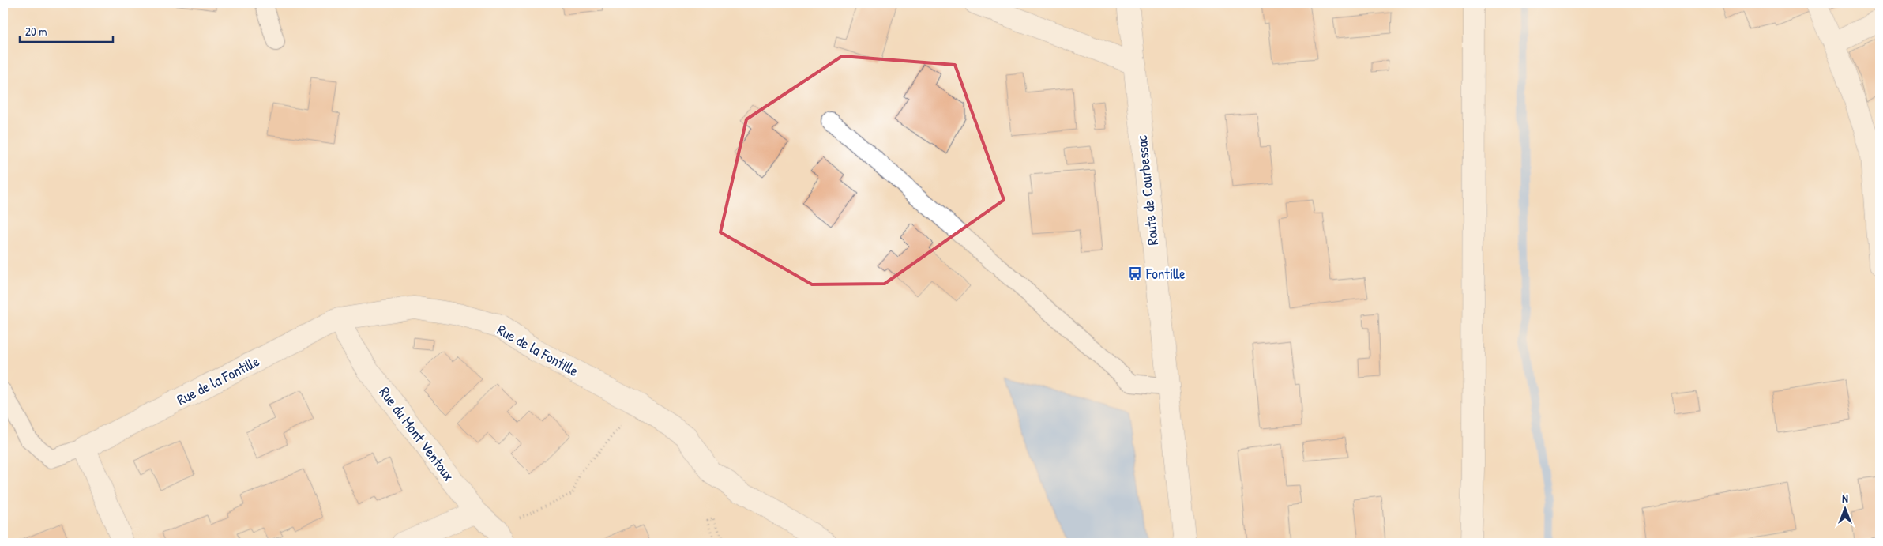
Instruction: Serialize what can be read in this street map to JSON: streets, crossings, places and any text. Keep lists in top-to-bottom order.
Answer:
{
  "streets": {
    "street": ["Route de Courbessac", "Rue de la Fontille", "Rue du Mont Ventoux"]
  },
  "crossings": [
    ["Rue de la Fontille", "Rue du Mont Ventoux"]
  ],
  "places": {
    "bus stop": ["Fontille"]
  },
  "scale_bar": "20 m",
  "north": "top"
}
